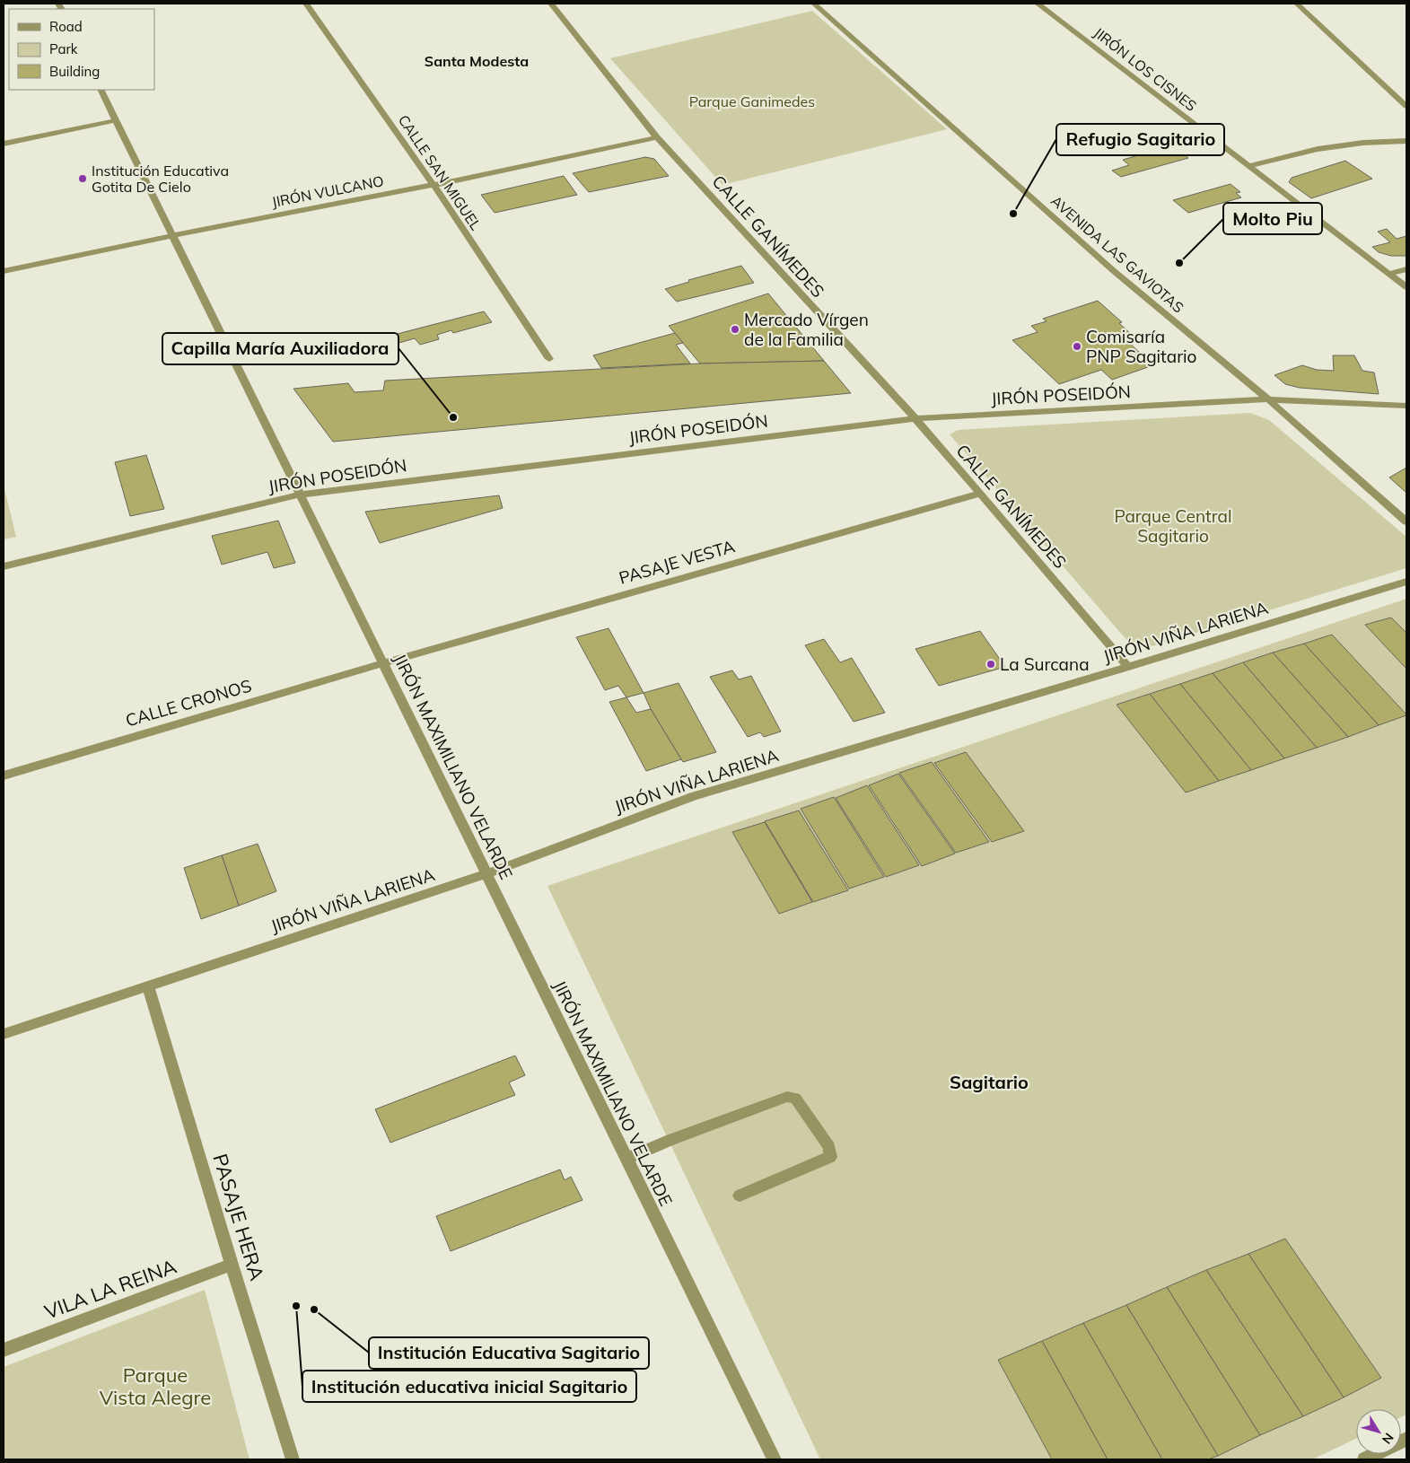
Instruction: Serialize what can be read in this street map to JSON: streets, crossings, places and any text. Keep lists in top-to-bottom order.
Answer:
{
  "streets": {
    "street": [
      "JIRÓN LOS CISNES",
      "CALLE SAN MIGUEL",
      "JIRÓN VULCANO",
      "CALLE GANÍMEDES",
      "AVENIDA LAS GAVIOTAS",
      "JIRÓN POSEIDÓN",
      "PASAJE VESTA",
      "JIRÓN VIÑA LARIENA",
      "CALLE CRONOS",
      "JIRÓN MAXIMILIANO VELARDE",
      "PASAJE HERA",
      "VILA LA REINA"
    ]
  },
  "crossings": [
    ["CALLE SAN MIGUEL", "JIRÓN VULCANO"],
    ["JIRÓN VULCANO", "CALLE GANÍMEDES"],
    ["JIRÓN VULCANO", "JIRÓN MAXIMILIANO VELARDE"],
    ["CALLE GANÍMEDES", "JIRÓN POSEIDÓN"],
    ["CALLE GANÍMEDES", "PASAJE VESTA"],
    ["CALLE GANÍMEDES", "JIRÓN VIÑA LARIENA"],
    ["AVENIDA LAS GAVIOTAS", "JIRÓN POSEIDÓN"],
    ["JIRÓN POSEIDÓN", "JIRÓN MAXIMILIANO VELARDE"],
    ["PASAJE VESTA", "CALLE CRONOS"],
    ["PASAJE VESTA", "JIRÓN MAXIMILIANO VELARDE"],
    ["JIRÓN VIÑA LARIENA", "JIRÓN MAXIMILIANO VELARDE"],
    ["JIRÓN VIÑA LARIENA", "PASAJE HERA"],
    ["CALLE CRONOS", "JIRÓN MAXIMILIANO VELARDE"],
    ["PASAJE HERA", "VILA LA REINA"]
  ],
  "districts": ["Santa Modesta", "Sagitario"],
  "parks": ["Parque Ganimedes", "Parque Central Sagitario", "Parque Vista Alegre"],
  "places": [
    "Institución Educativa Gotita De Cielo",
    "Refugio Sagitario",
    "Molto Piu",
    "Mercado Vírgen de la Familia",
    "Comisaría PNP Sagitario",
    "Capilla María Auxiliadora",
    "La Surcana",
    "Institución educativa inicial Sagitario",
    "Institución Educativa Sagitario"
  ],
  "legend": ["Road", "Park", "Building"],
  "north": "bottom right"
}
